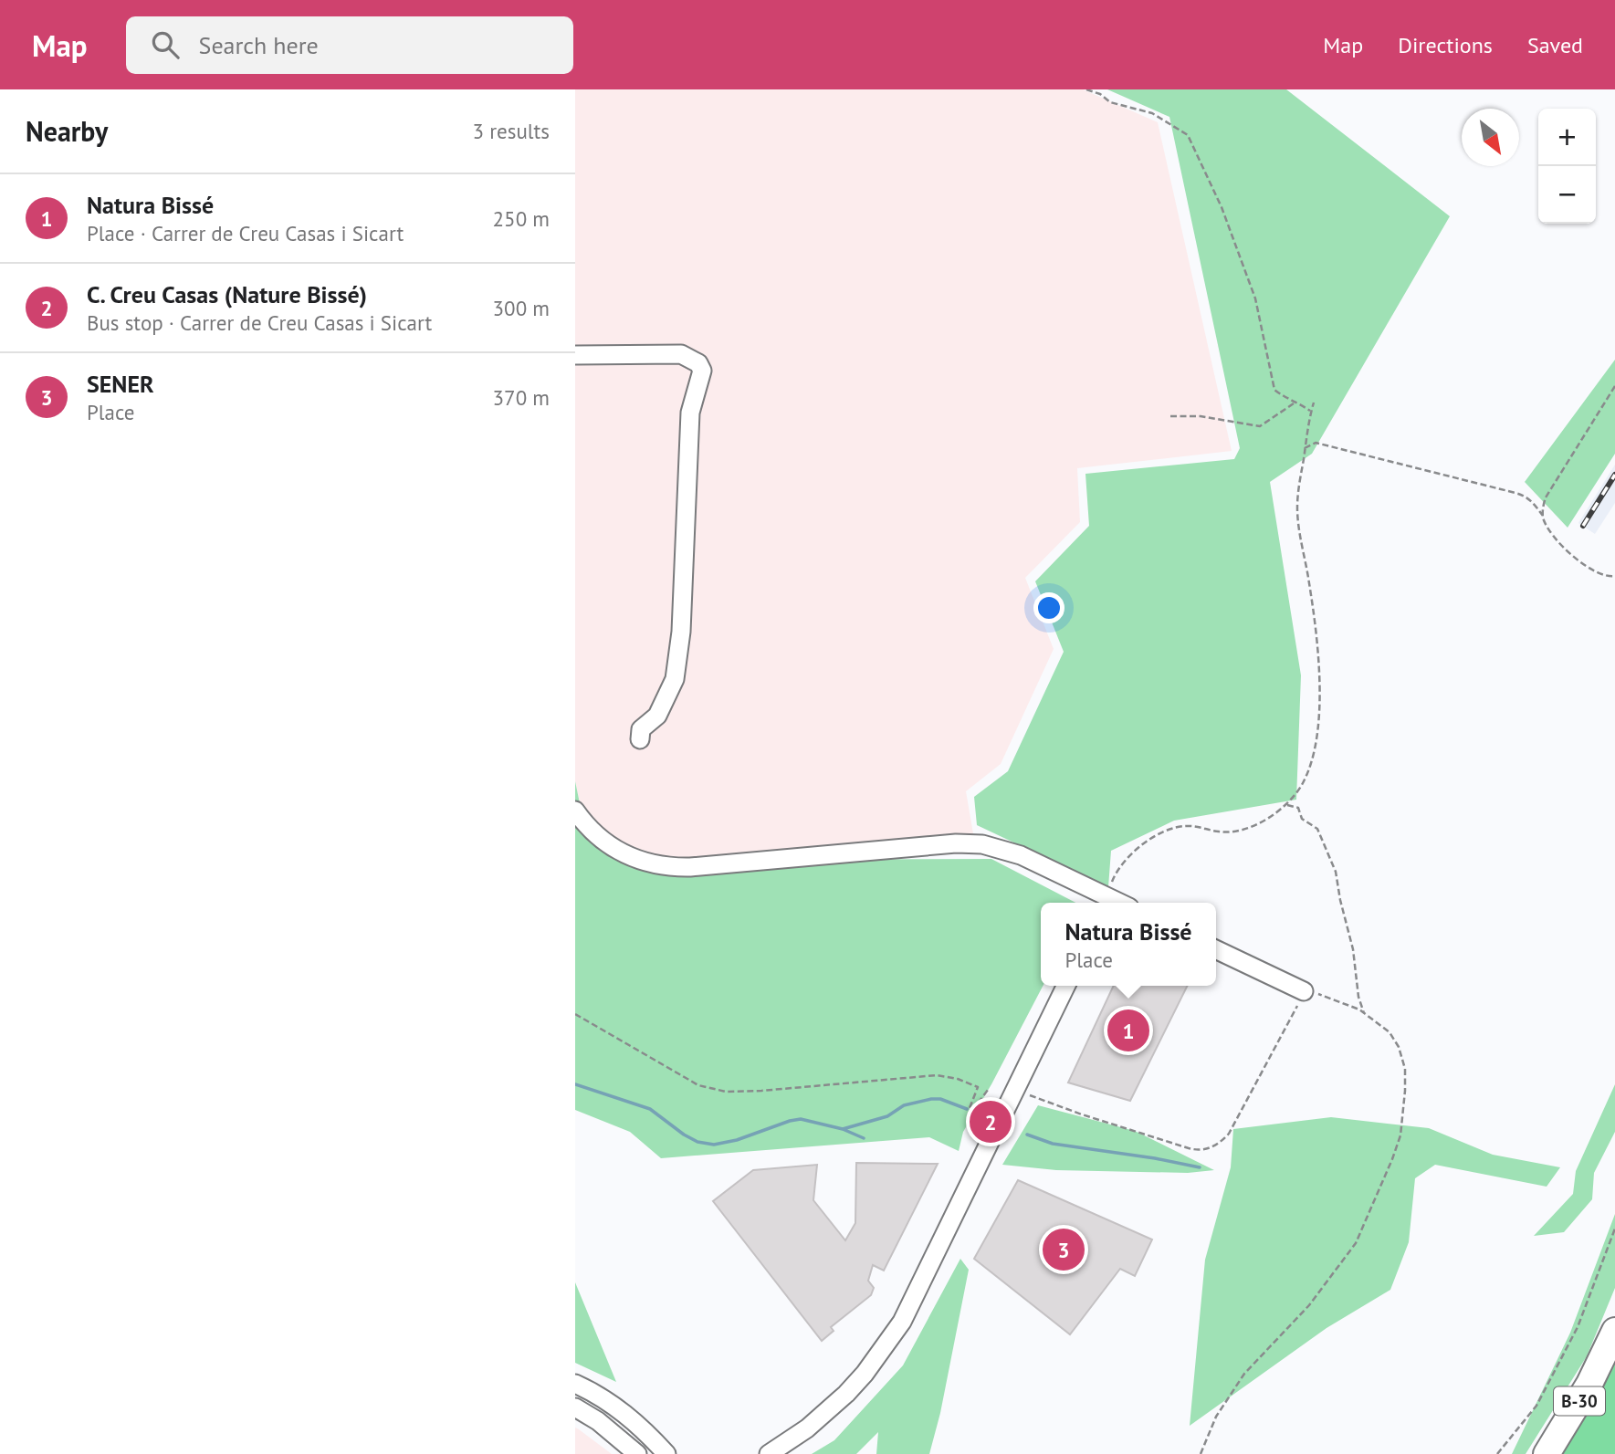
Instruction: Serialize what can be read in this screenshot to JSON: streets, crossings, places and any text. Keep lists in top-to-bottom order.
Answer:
{
  "streets": {
    "highway": ["B-30"]
  },
  "north": "bottom right",
  "page": {
    "header": "Map",
    "search": "Search here",
    "nav": ["Map", "Directions", "Saved"],
    "heading": ["Nearby", "3 results"],
    "map_buttons": ["+", "−"],
    "list": [
      {
        "mark": "1",
        "name": "Natura Bissé",
        "note": "Place · Carrer de Creu Casas i Sicart",
        "value": "250 m"
      },
      {
        "mark": "2",
        "name": "C. Creu Casas (Nature Bissé)",
        "note": "Bus stop · Carrer de Creu Casas i Sicart",
        "value": "300 m"
      },
      {
        "mark": "3",
        "name": "SENER",
        "note": "Place",
        "value": "370 m"
      }
    ],
    "popup": ["Natura Bissé", "Place"],
    "pins": ["1", "2", "3"]
  }
}
